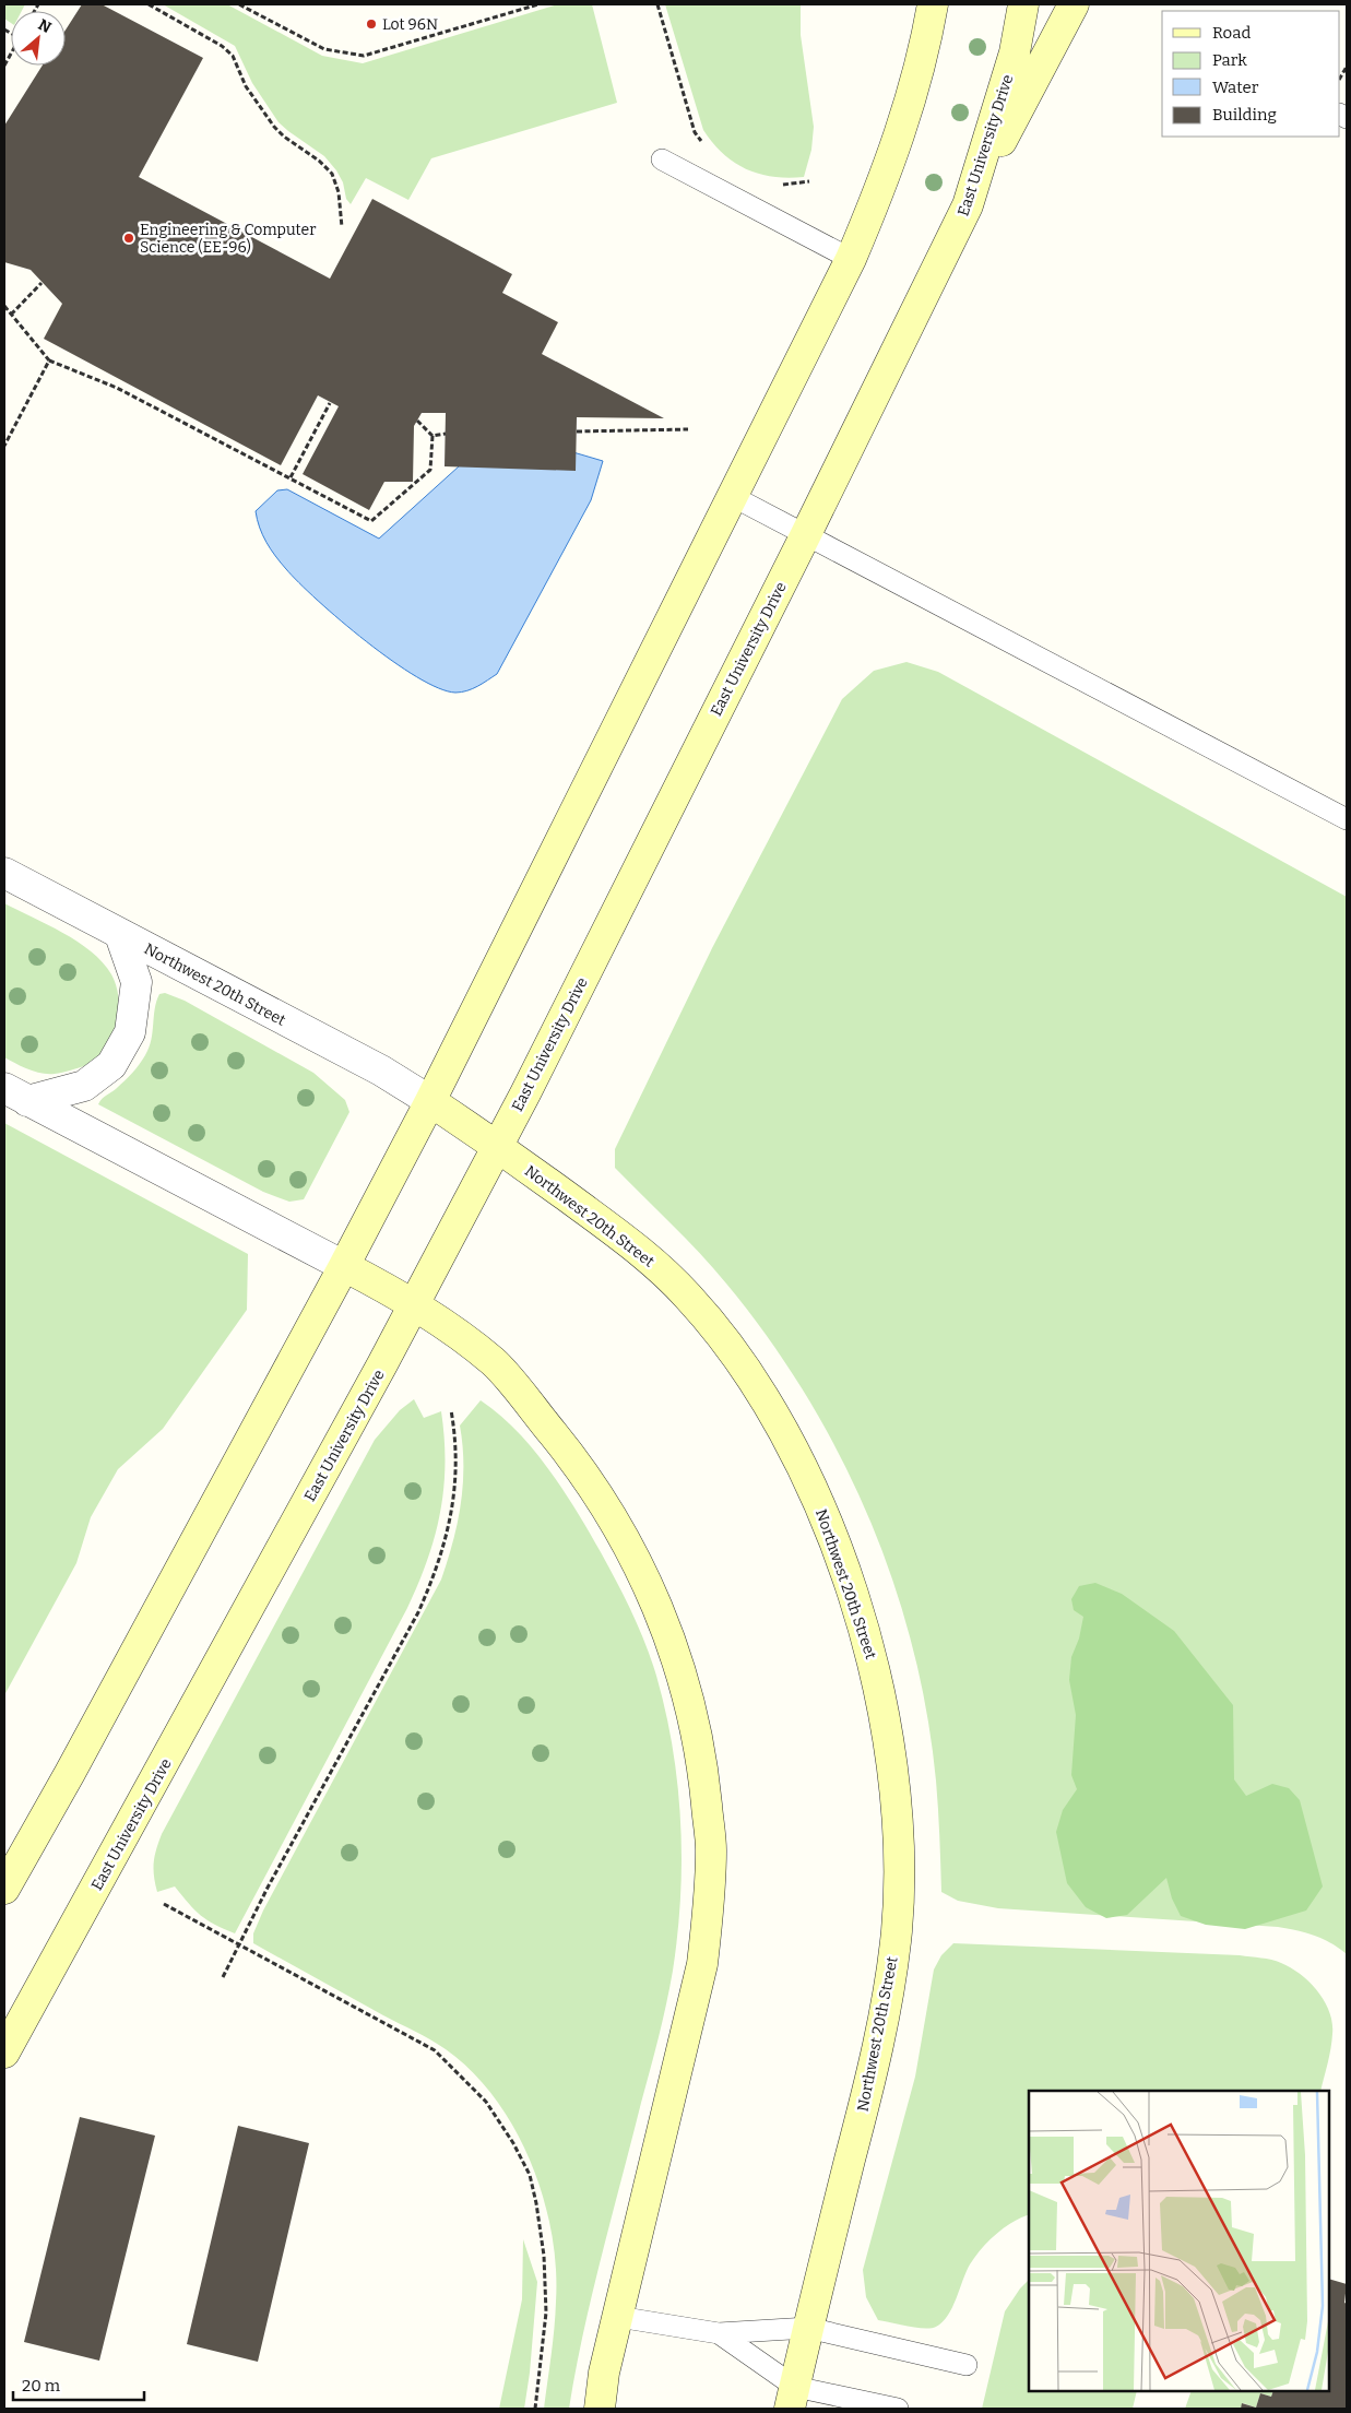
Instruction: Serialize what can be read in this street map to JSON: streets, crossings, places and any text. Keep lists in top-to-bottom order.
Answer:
{
  "streets": {
    "street": ["East University Drive", "Northwest 20th Street"]
  },
  "crossings": [
    ["East University Drive", "Northwest 20th Street"]
  ],
  "places": ["Lot 96N", "Engineering & Computer Science (EE-96)"],
  "legend": [
    "Road",
    "Park",
    "Water",
    "Building"
  ],
  "scale_bar": "20 m",
  "north": "top right"
}
